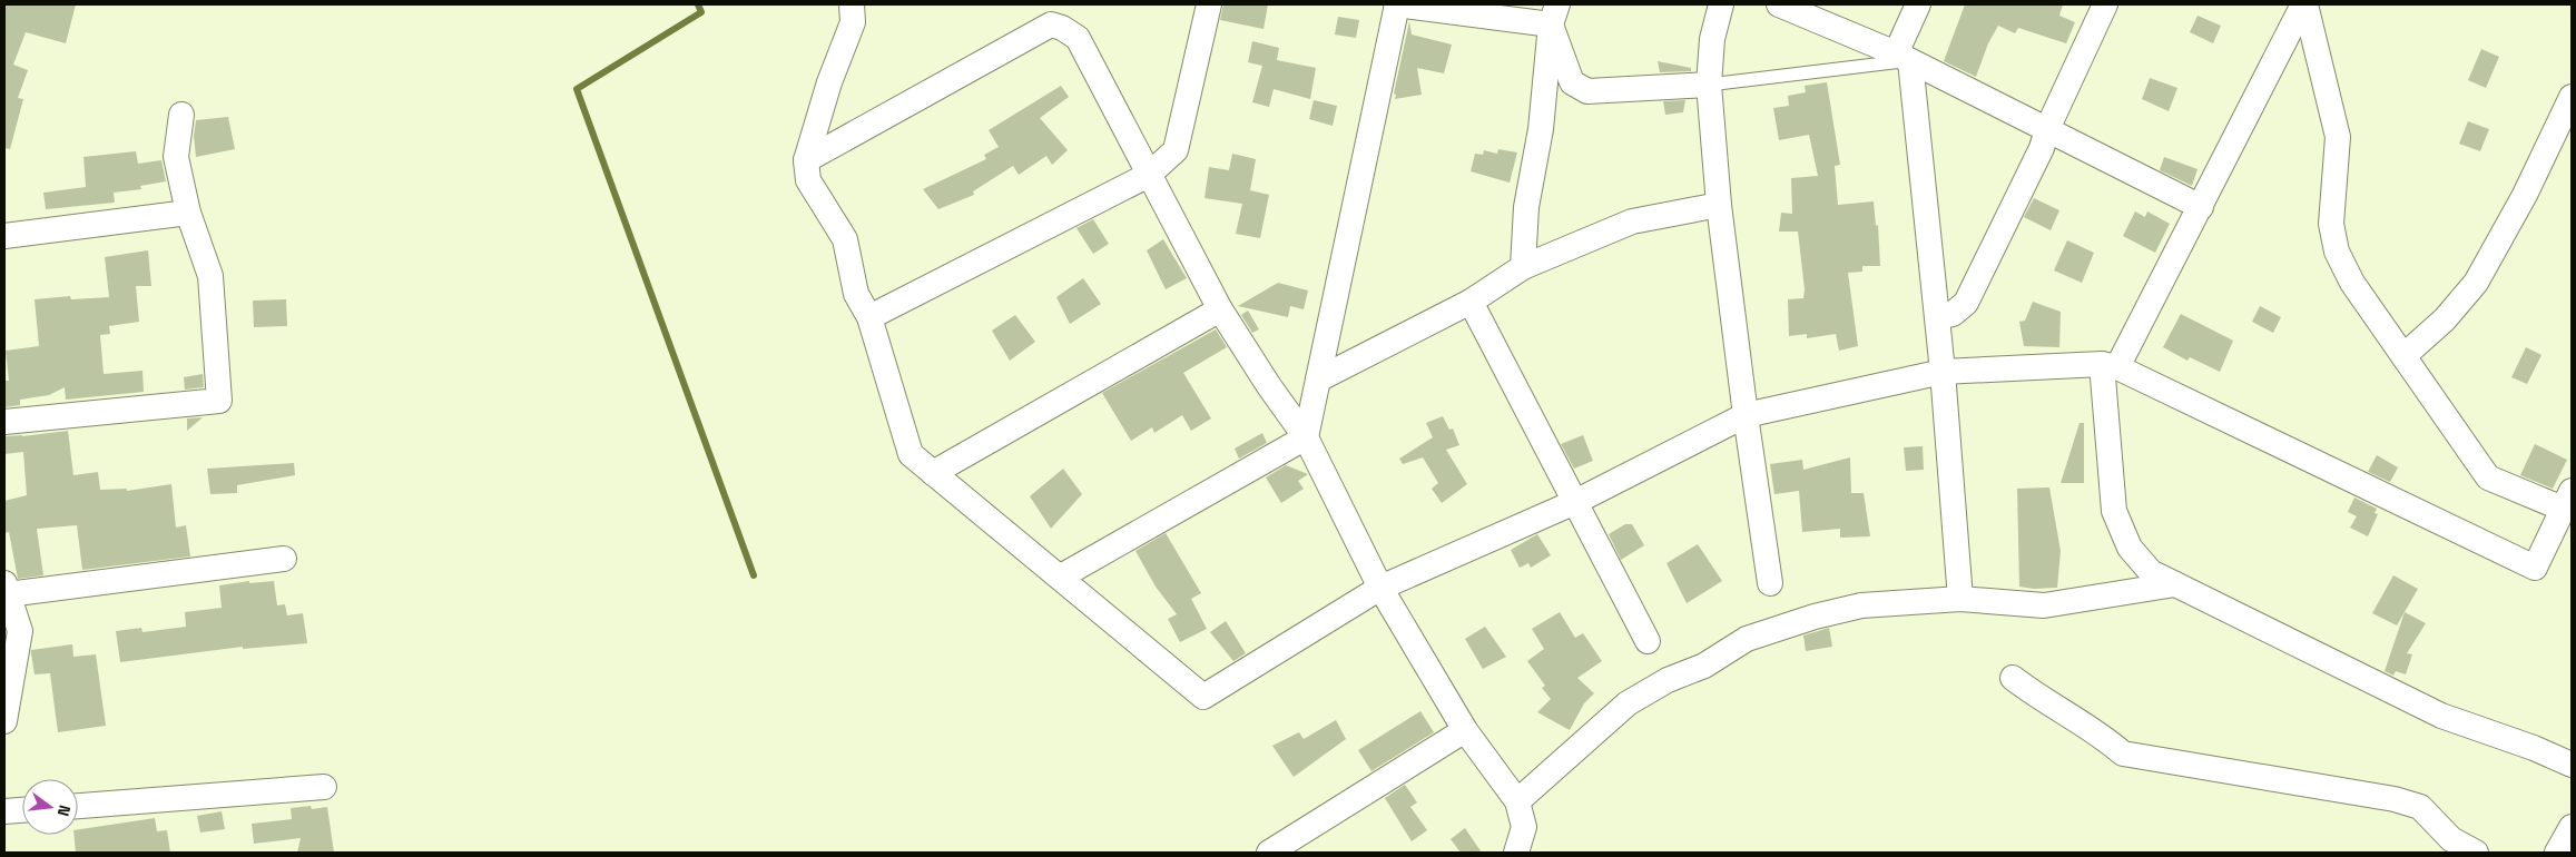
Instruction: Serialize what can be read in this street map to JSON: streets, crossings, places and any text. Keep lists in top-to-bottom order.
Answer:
{
  "north": "right"
}
